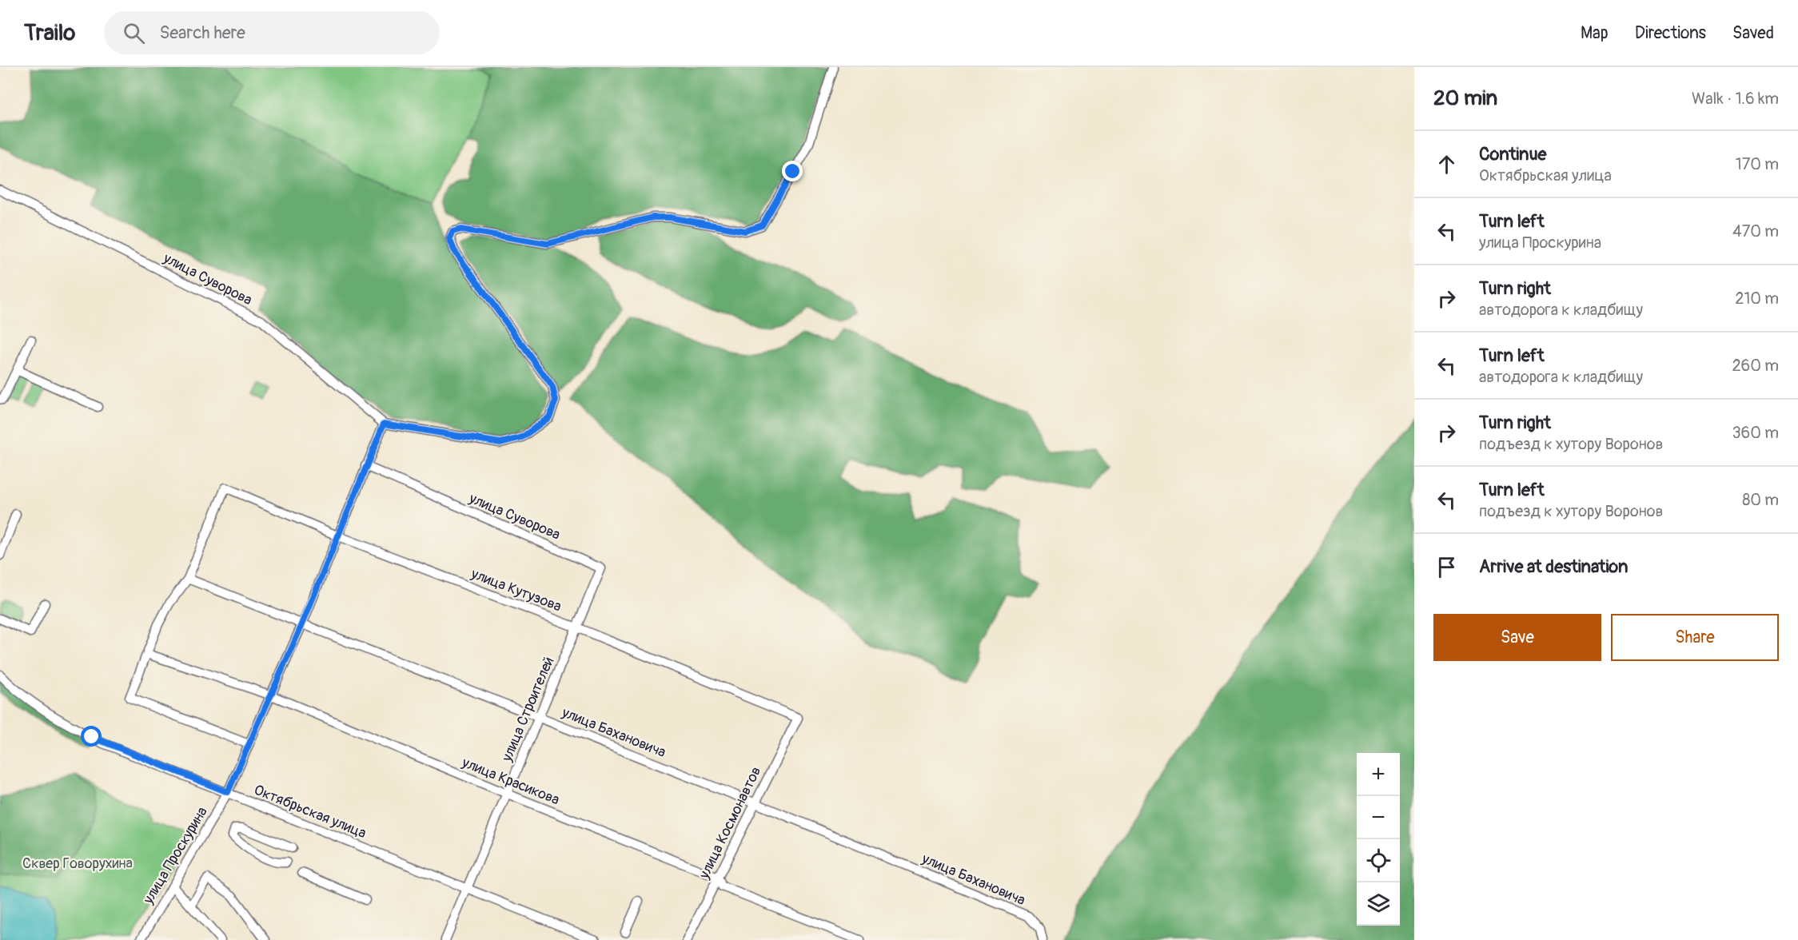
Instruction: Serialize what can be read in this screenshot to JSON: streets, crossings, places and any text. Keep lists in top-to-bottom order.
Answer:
{
  "streets": {
    "street": [
      "улица Суворова",
      "улица Кутузова",
      "улица Строителей",
      "улица Бахановича",
      "улица Красикова",
      "Октябрьская улица",
      "улица Космонавтов",
      "улица Проскурина"
    ]
  },
  "crossings": [
    ["улица Суворова", "улица Строителей"],
    ["улица Суворова", "улица Проскурина"],
    ["улица Кутузова", "улица Строителей"],
    ["улица Кутузова", "улица Бахановича"],
    ["улица Кутузова", "улица Космонавтов"],
    ["улица Кутузова", "улица Проскурина"],
    ["улица Строителей", "улица Бахановича"],
    ["улица Строителей", "улица Красикова"],
    ["улица Строителей", "Октябрьская улица"],
    ["улица Бахановича", "улица Космонавтов"],
    ["улица Бахановича", "улица Проскурина"],
    ["улица Красикова", "улица Космонавтов"],
    ["улица Красикова", "улица Проскурина"],
    ["Октябрьская улица", "улица Проскурина"]
  ],
  "parks": ["Сквер Говорухина"],
  "page": {
    "header": "Trailo",
    "search": "Search here",
    "nav": ["Map", "Directions", "Saved"],
    "heading": ["20 min", "Walk · 1.6 km"],
    "list": [
      ["Continue", "Октябрьская улица", "170 m"],
      ["Turn left", "улица Проскурина", "470 m"],
      ["Turn right", "автодорога к кладбищу", "210 m"],
      ["Turn left", "автодорога к кладбищу", "260 m"],
      ["Turn right", "подъезд к хутору Воронов", "360 m"],
      ["Turn left", "подъезд к хутору Воронов", "80 m"],
      "Arrive at destination"
    ],
    "buttons": ["Save", "Share"],
    "map_buttons": ["+", "−"]
  }
}
